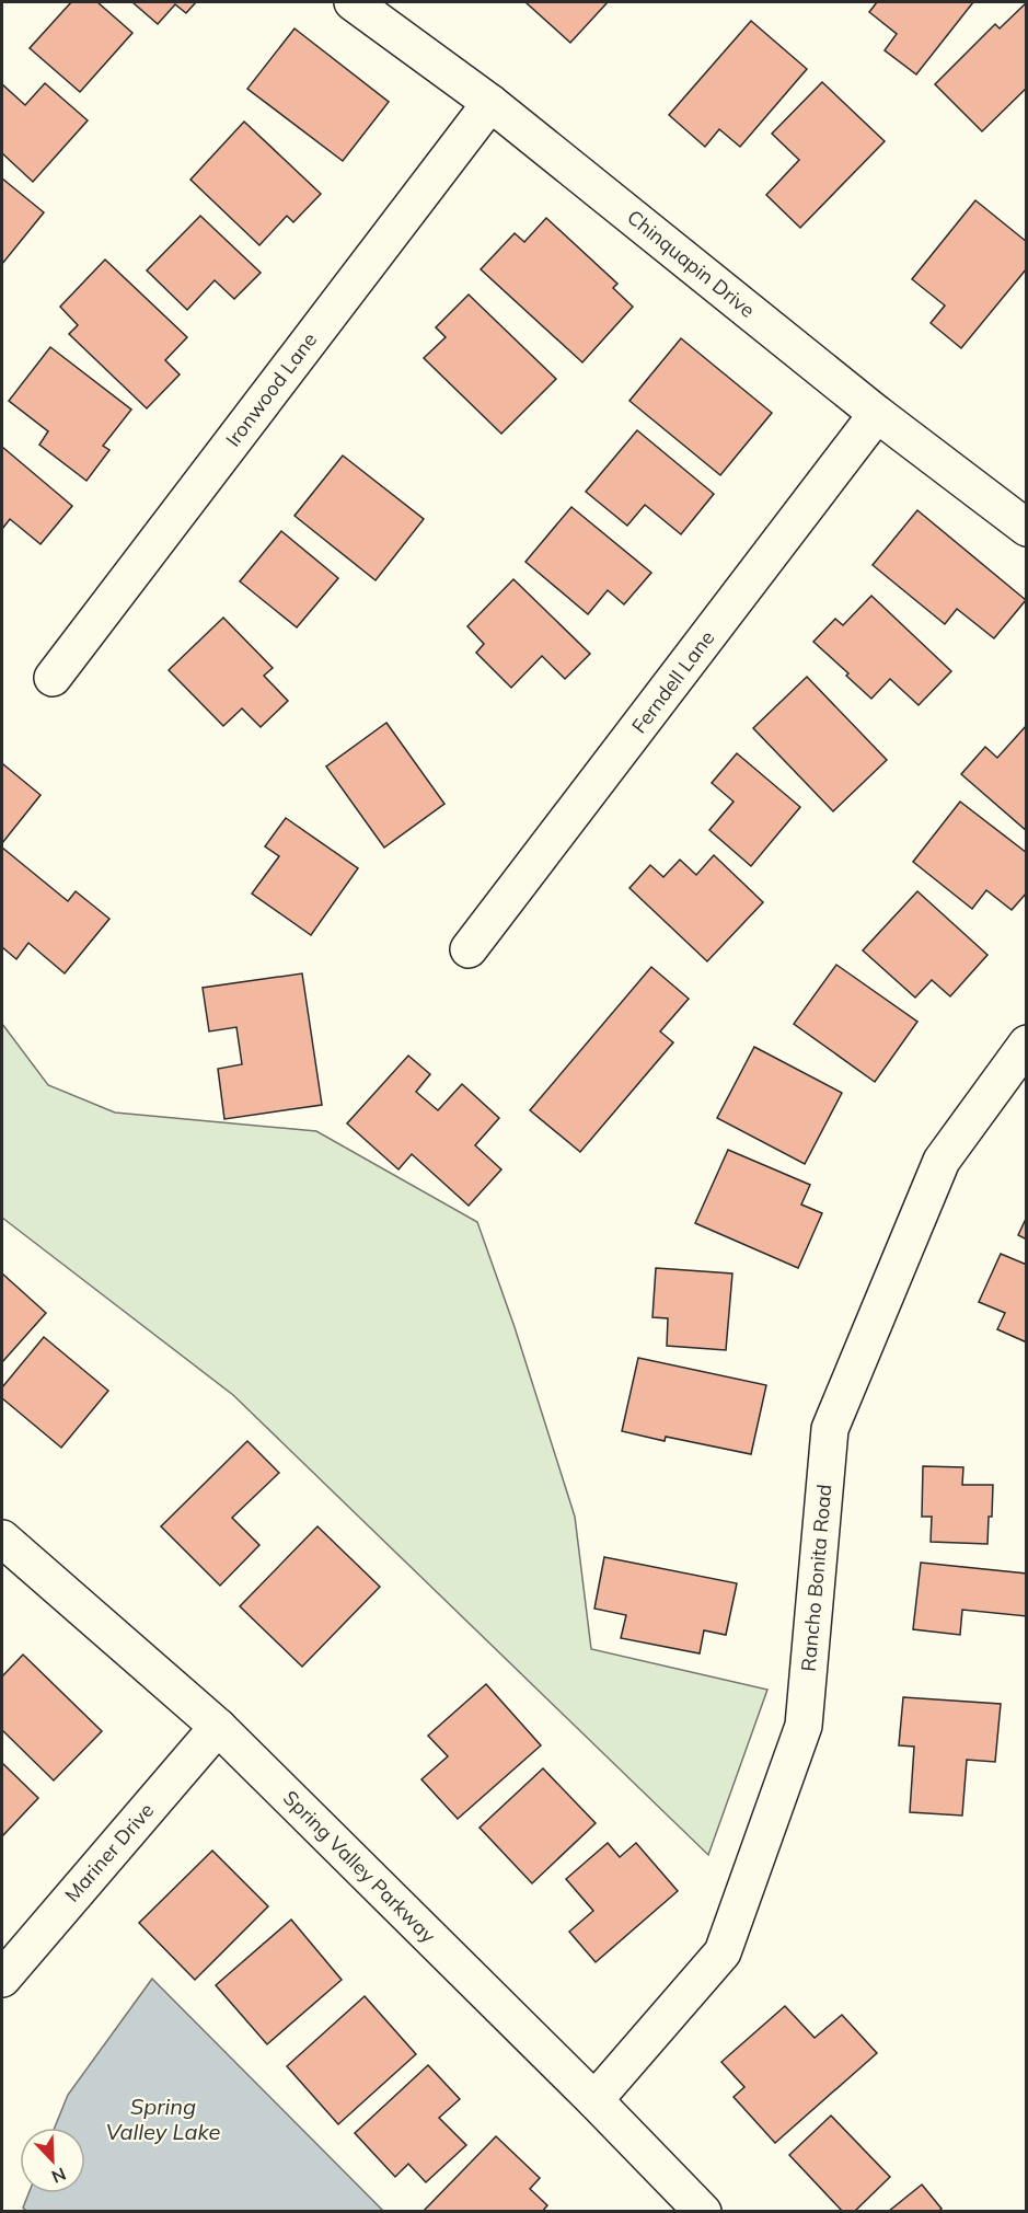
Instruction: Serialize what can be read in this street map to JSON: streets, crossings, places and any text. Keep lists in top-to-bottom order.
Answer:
{
  "streets": {
    "street": [
      "Chinquapin Drive",
      "Ironwood Lane",
      "Ferndell Lane",
      "Rancho Bonita Road",
      "Mariner Drive",
      "Spring Valley Parkway"
    ]
  },
  "crossings": [
    ["Chinquapin Drive", "Ironwood Lane"],
    ["Chinquapin Drive", "Ferndell Lane"],
    ["Rancho Bonita Road", "Spring Valley Parkway"],
    ["Mariner Drive", "Spring Valley Parkway"]
  ],
  "water": ["Spring Valley Lake"],
  "north": "bottom right"
}
